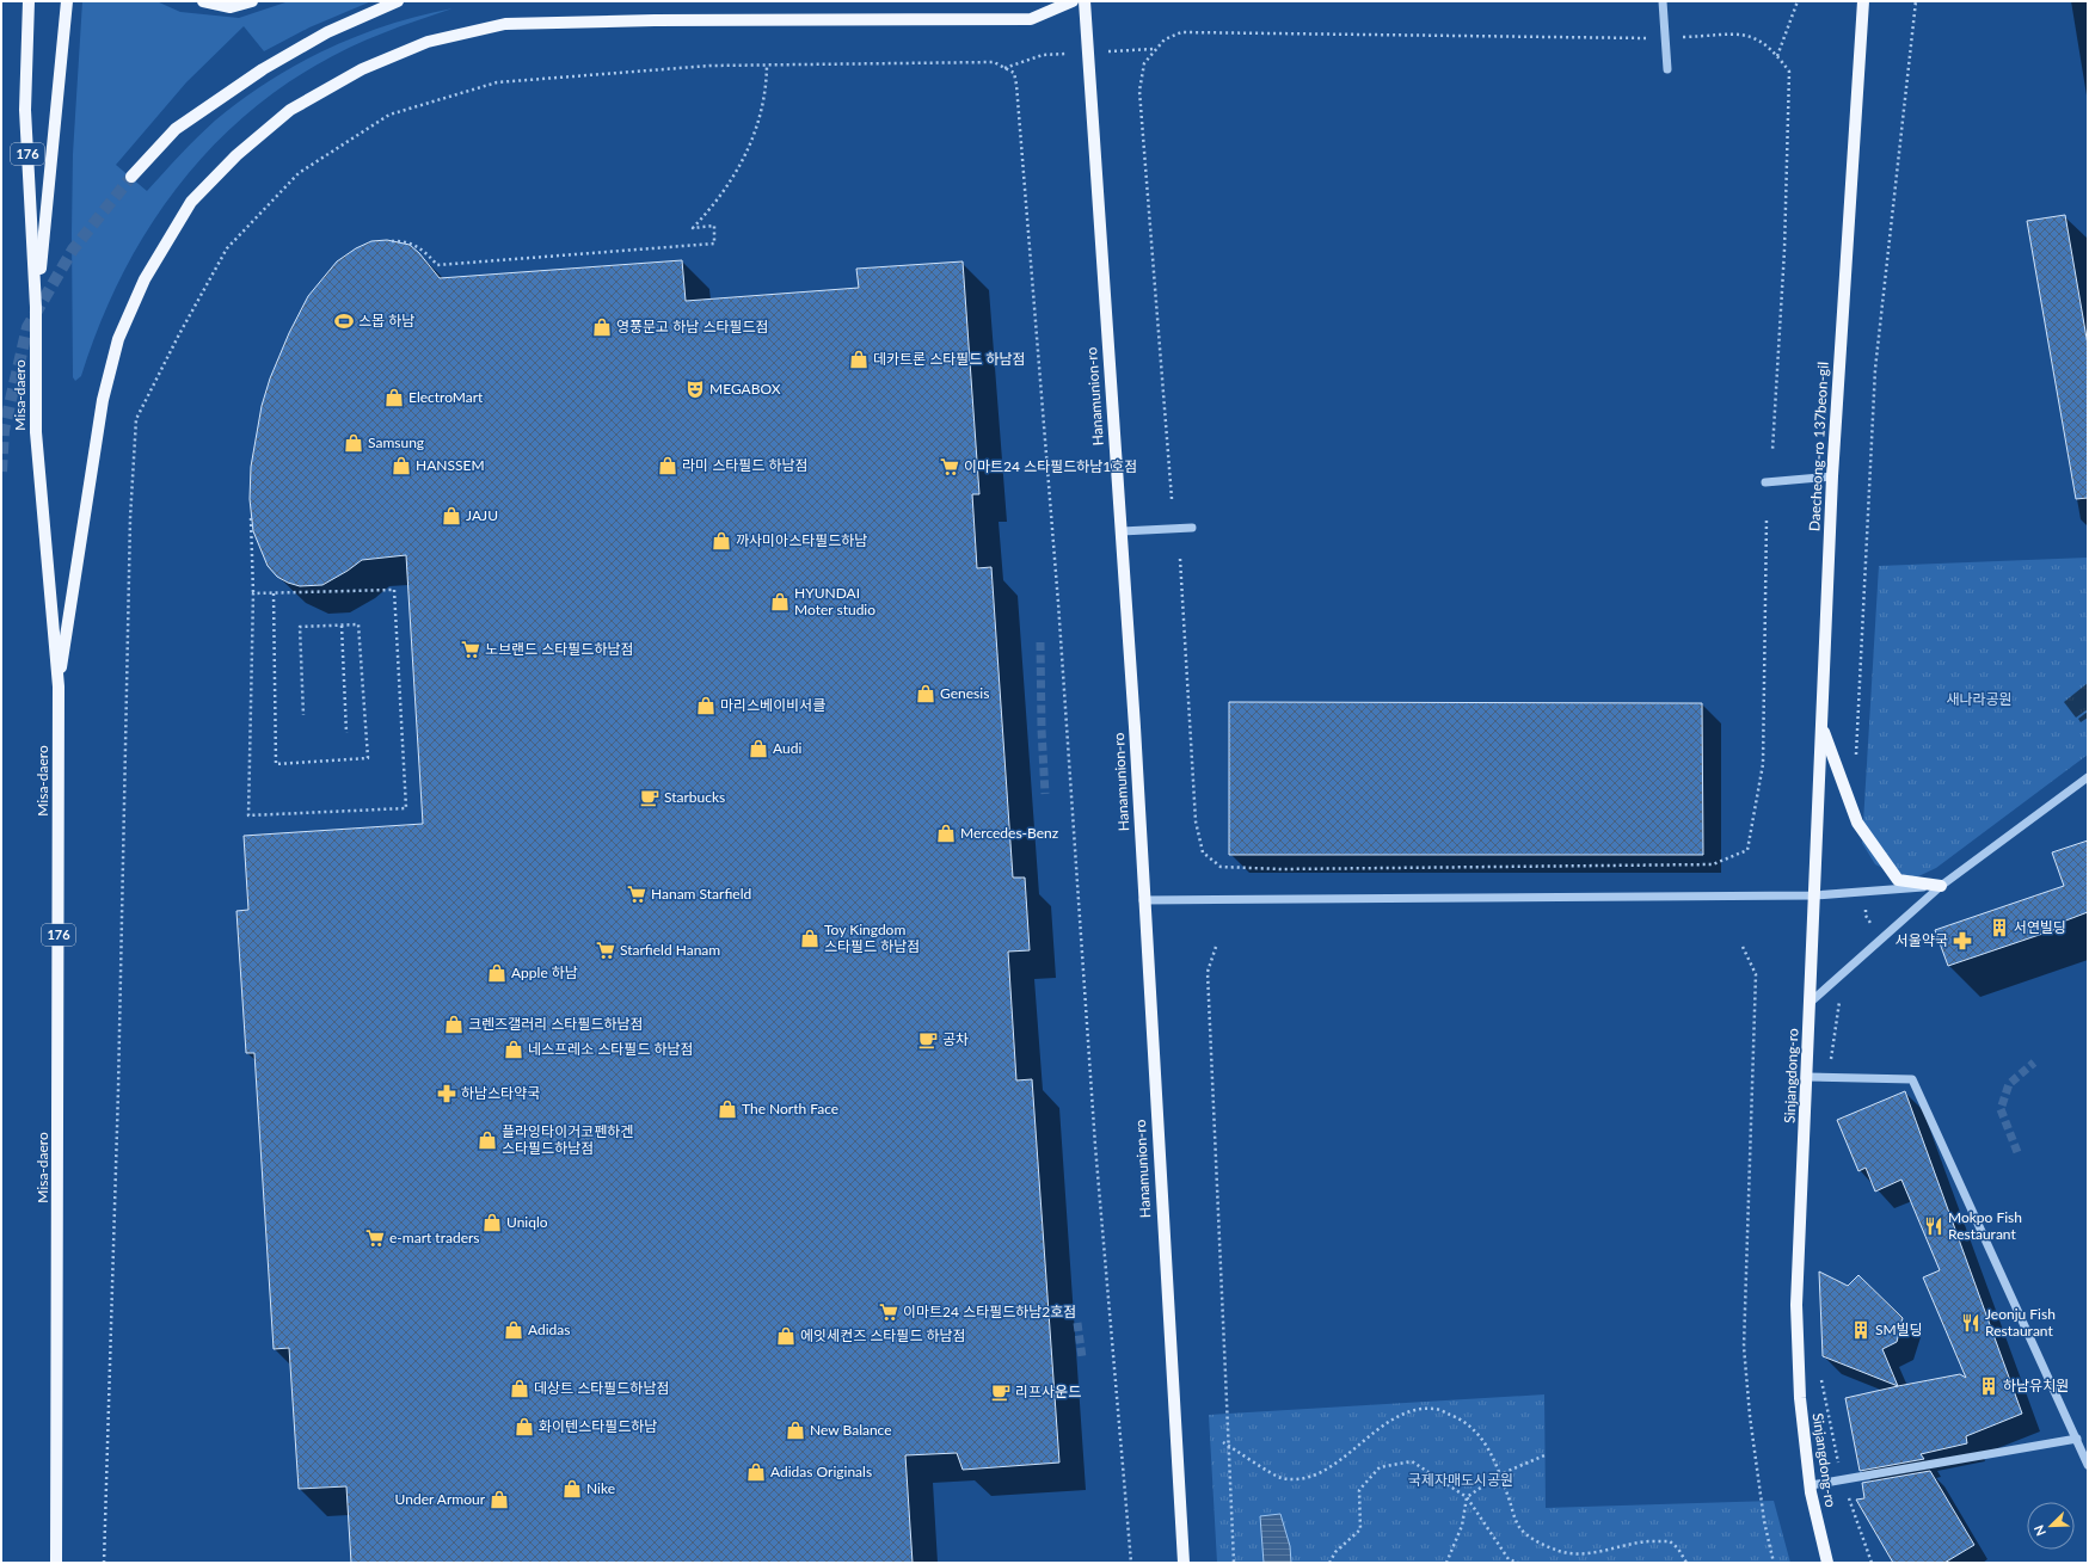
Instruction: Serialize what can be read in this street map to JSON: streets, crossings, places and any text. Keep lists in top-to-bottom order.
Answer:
{
  "streets": {
    "main road": [
      "176",
      "Misa-daero",
      "Hanamunion-ro",
      "Daecheong-ro 137beon-gil",
      "Sinjangdong-ro"
    ]
  },
  "crossings": [
    ["Daecheong-ro 137beon-gil", "Sinjangdong-ro"]
  ],
  "parks": ["새나라공원", "국제자매도시공원"],
  "places": {
    "sports": ["스몹 하남"],
    "shop": [
      "영풍문고 하남 스타필드점",
      "데카트론 스타필드 하남점",
      "ElectroMart",
      "Samsung",
      "HANSSEM",
      "라미 스타필드 하남점",
      "JAJU",
      "까사미아스타필드하남",
      "HYUNDAI Moter studio",
      "Genesis",
      "마리스베이비서클",
      "Audi",
      "Mercedes-Benz",
      "Toy Kingdom 스타필드 하남점",
      "Apple 하남",
      "크렌즈갤러리 스타필드하남점",
      "네스프레소 스타필드 하남점",
      "The North Face",
      "플라잉타이거코펜하겐 스타필드하남점",
      "Uniqlo",
      "Adidas",
      "에잇세컨즈 스타필드 하남점",
      "데상트 스타필드하남점",
      "화이텐스타필드하남",
      "New Balance",
      "Adidas Originals",
      "Nike",
      "Under Armour"
    ],
    "theatre": ["MEGABOX"],
    "supermarket": [
      "이마트24 스타필드하남1호점",
      "노브랜드 스타필드하남점",
      "Hanam Starfield",
      "Starfield Hanam",
      "e-mart traders",
      "이마트24 스타필드하남2호점"
    ],
    "cafe": ["Starbucks", "공차", "리프사운드"],
    "building": ["서연빌딩", "SM빌딩", "하남유치원"],
    "pharmacy": ["서울약국", "하남스타약국"],
    "restaurant": ["Mokpo Fish Restaurant", "Jeonju Fish Restaurant"]
  },
  "north": "bottom left"
}
